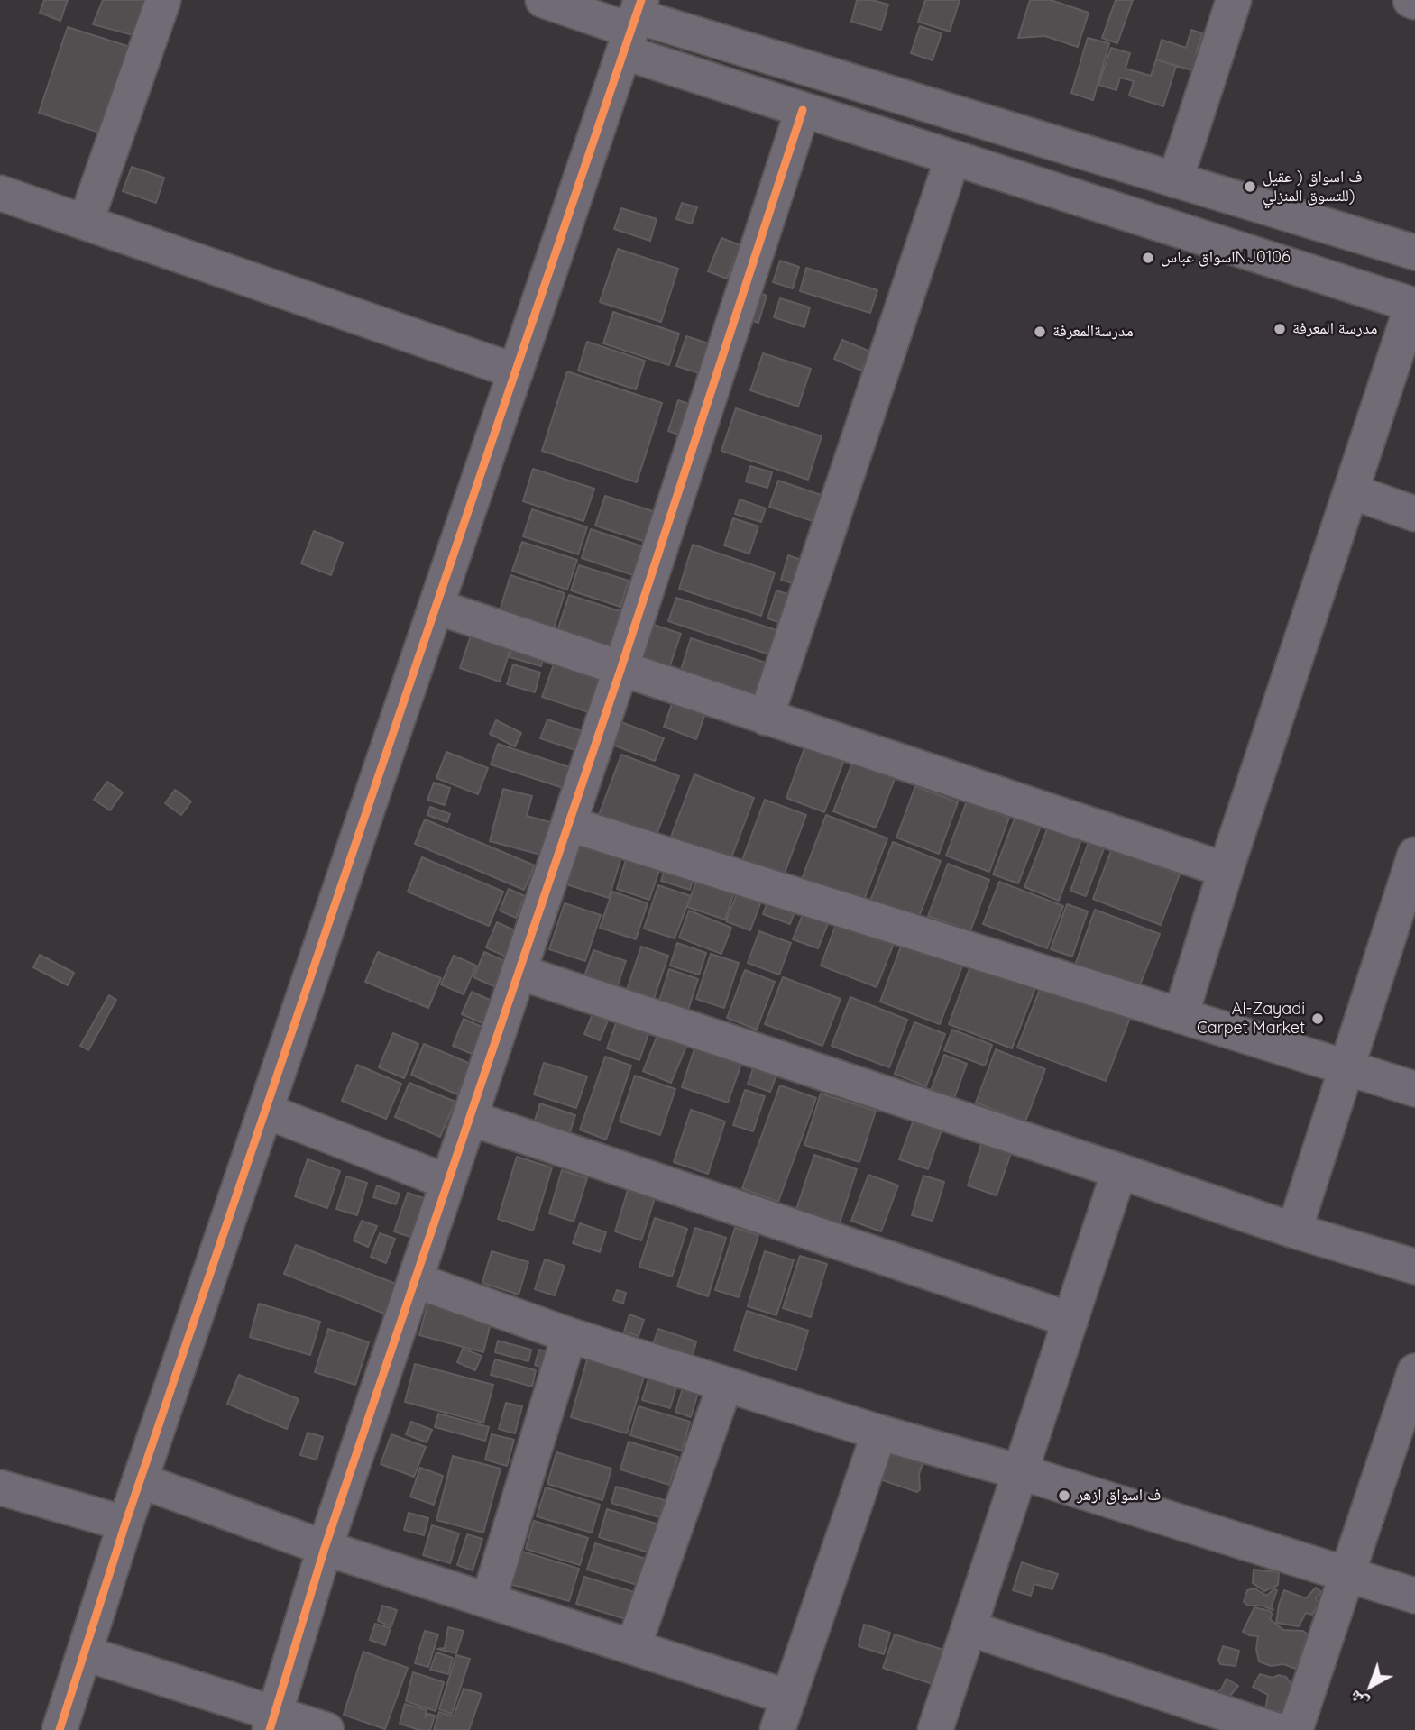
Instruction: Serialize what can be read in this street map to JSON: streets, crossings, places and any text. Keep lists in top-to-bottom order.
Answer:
{
  "places": [
    "ف اسواق ( عقيل للتسوق المنزلي)",
    "اسواق عباسNJ0106",
    "مدرسة المعرفة",
    "مدرسةالمعرفة",
    "Al-Zayadi Carpet Market",
    "ف اسواق ازهر"
  ],
  "north": "bottom left"
}
